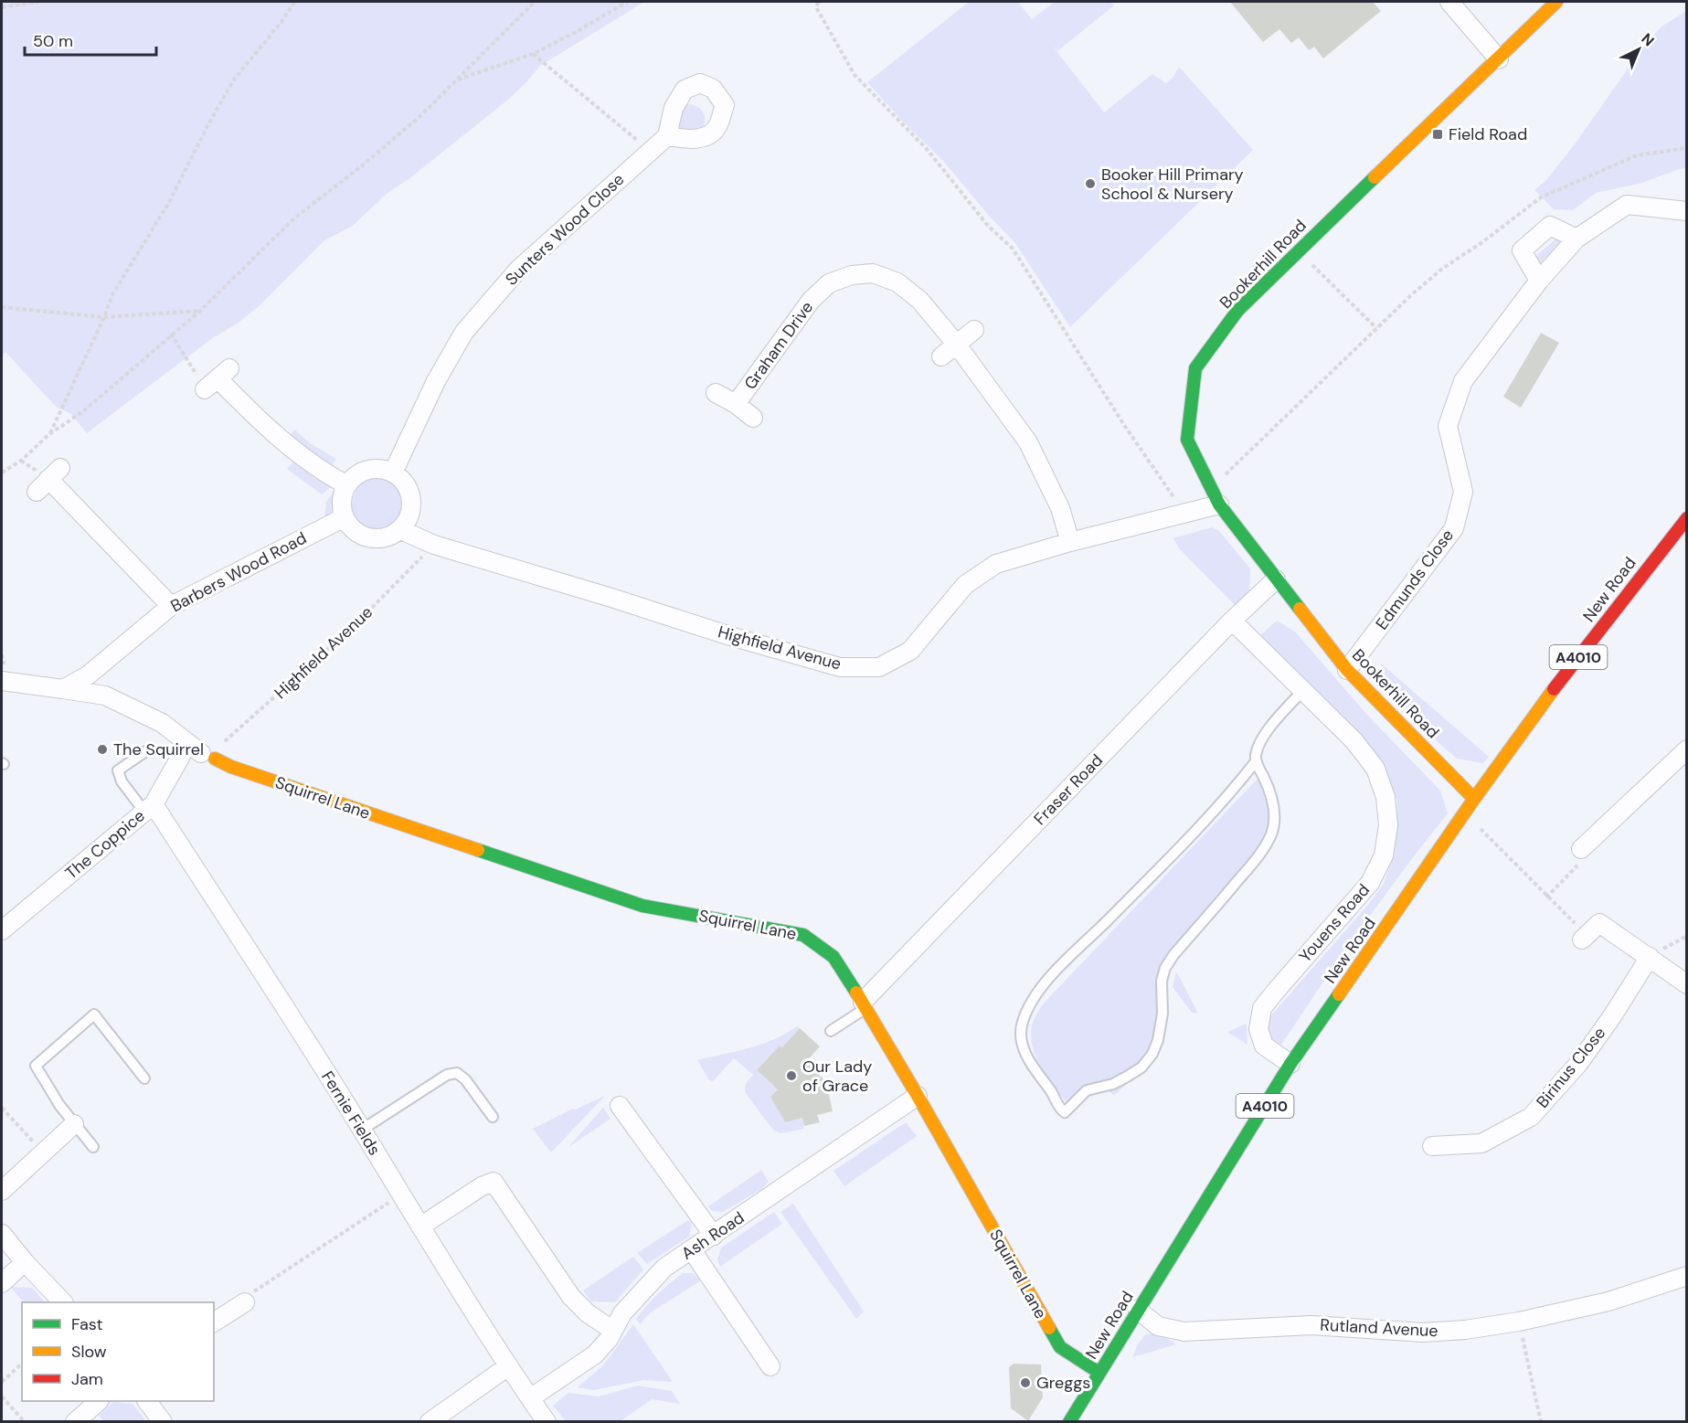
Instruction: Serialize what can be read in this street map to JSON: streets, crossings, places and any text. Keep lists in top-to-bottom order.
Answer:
{
  "streets": {
    "main road": [
      "Bookerhill Road",
      "New Road",
      "A4010",
      "Squirrel Lane"
    ],
    "street": [
      "Sunters Wood Close",
      "Graham Drive",
      "Barbers Wood Road",
      "Edmunds Close",
      "Highfield Avenue",
      "Fraser Road",
      "The Coppice",
      "Youens Road",
      "Birinus Close",
      "Fernie Fields",
      "Ash Road",
      "Rutland Avenue"
    ]
  },
  "crossings": [
    ["Sunters Wood Close", "Barbers Wood Road"],
    ["Sunters Wood Close", "Highfield Avenue"],
    ["Bookerhill Road", "Edmunds Close"],
    ["Bookerhill Road", "New Road"],
    ["Bookerhill Road", "Highfield Avenue"],
    ["Bookerhill Road", "Fraser Road"],
    ["Graham Drive", "Highfield Avenue"],
    ["Barbers Wood Road", "Highfield Avenue"],
    ["Barbers Wood Road", "Squirrel Lane"],
    ["New Road", "Squirrel Lane"],
    ["New Road", "Youens Road"],
    ["New Road", "Rutland Avenue"],
    ["Fraser Road", "Squirrel Lane"],
    ["Fraser Road", "Youens Road"],
    ["Squirrel Lane", "The Coppice"],
    ["Squirrel Lane", "Ash Road"],
    ["The Coppice", "Fernie Fields"],
    ["Fernie Fields", "Ash Road"]
  ],
  "places": {
    "transit": ["Field Road"],
    "other": [
      "Booker Hill Primary School & Nursery",
      "The Squirrel",
      "Our Lady of Grace",
      "Greggs"
    ]
  },
  "legend": ["Fast", "Slow", "Jam"],
  "scale_bar": "50 m",
  "north": "top right"
}
